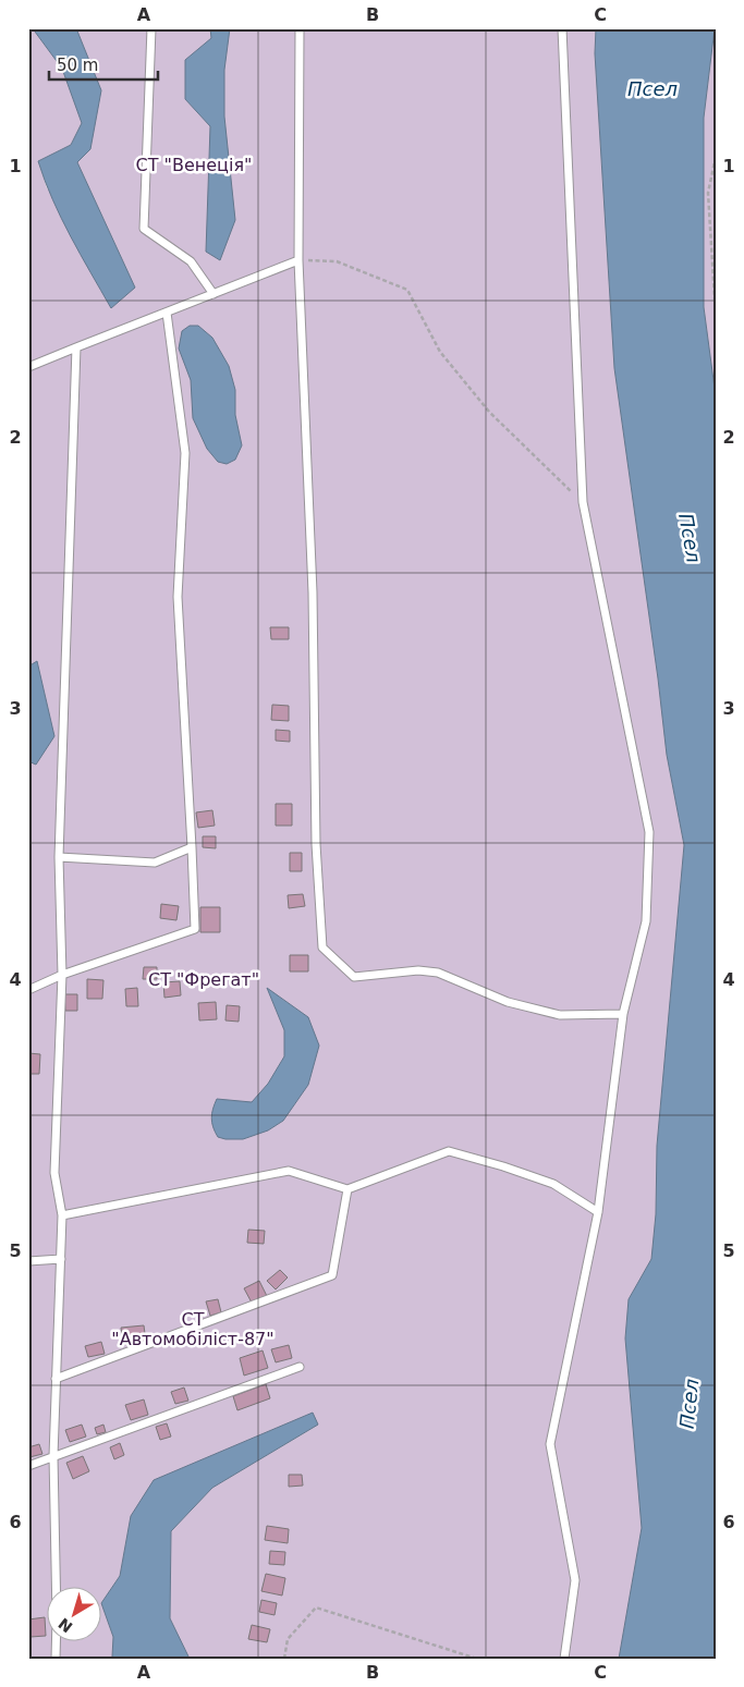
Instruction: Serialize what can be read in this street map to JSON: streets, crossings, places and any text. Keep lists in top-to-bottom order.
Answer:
{
  "water": ["Псел"],
  "parks": ["СТ \"Венеція\"", "СТ \"Фрегат\"", "СТ \"Автомобiлiст-87\""],
  "scale_bar": "50 m",
  "north": "bottom left",
  "grid": {
    "columns": ["A", "B", "C"],
    "rows": [
      "1",
      "2",
      "3",
      "4",
      "5",
      "6"
    ]
  }
}
